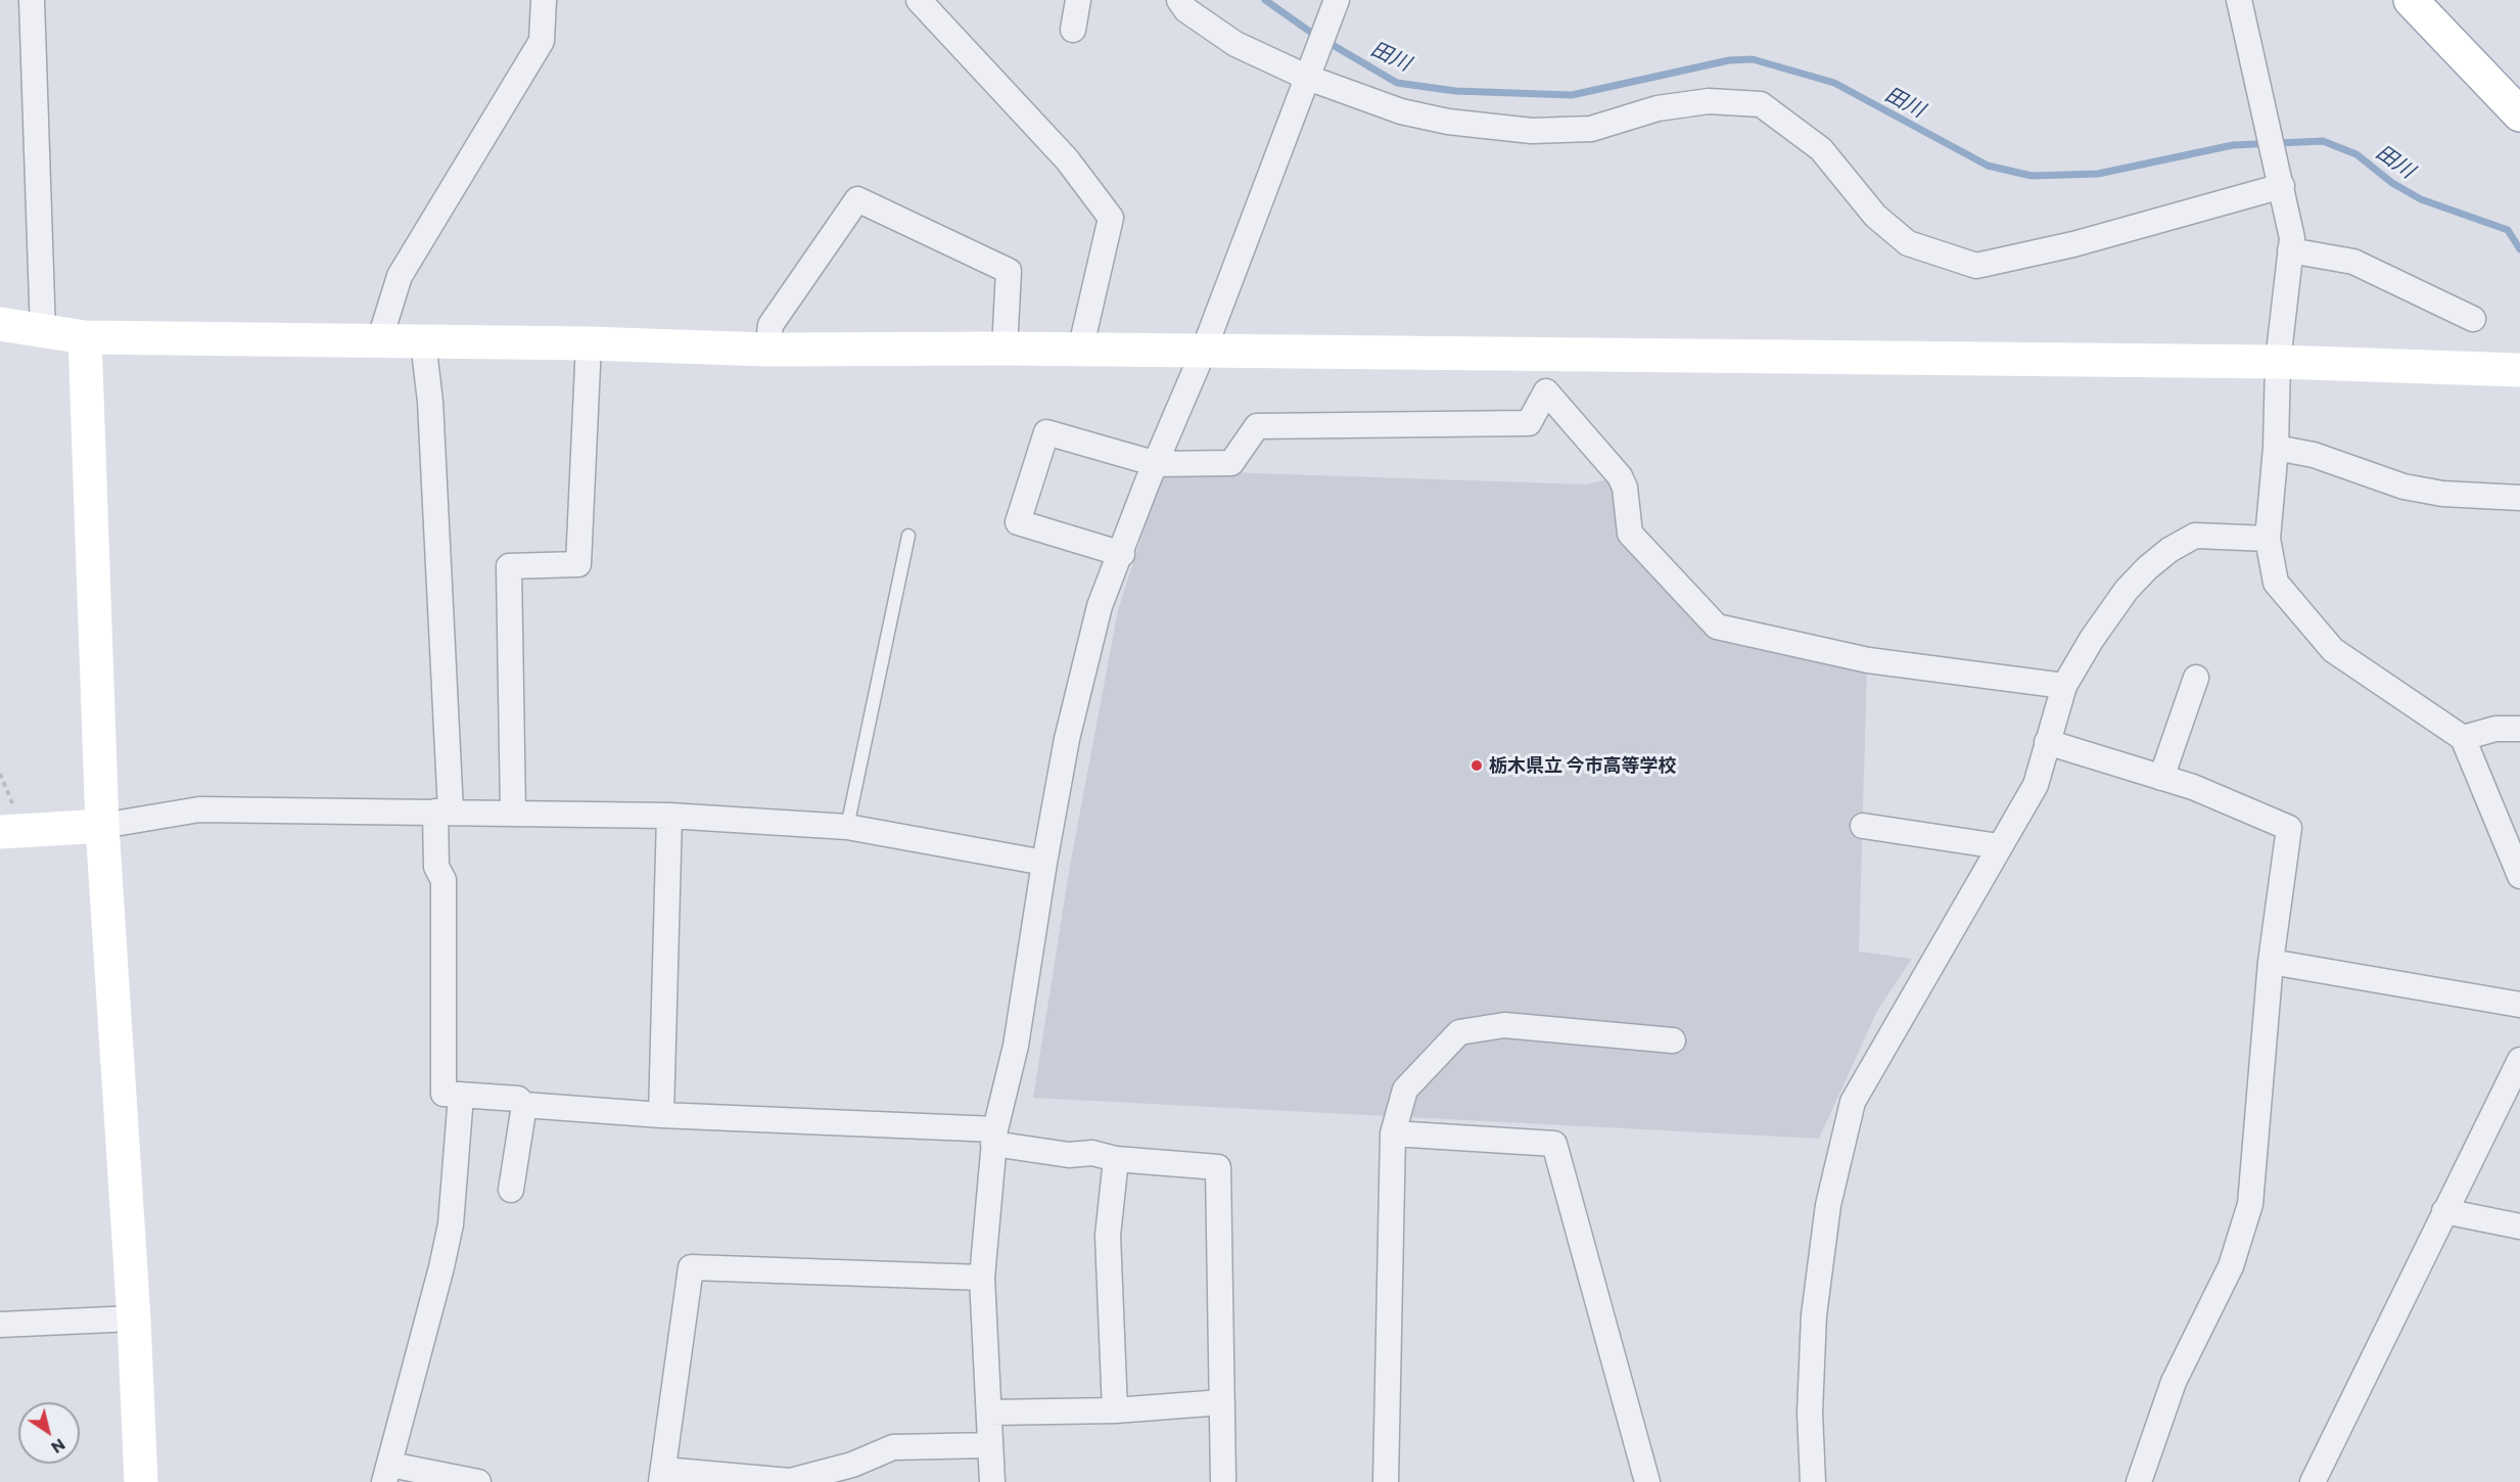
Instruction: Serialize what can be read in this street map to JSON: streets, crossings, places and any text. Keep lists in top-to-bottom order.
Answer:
{
  "water": ["田川"],
  "places": ["栃木県立 今市高等学校"],
  "north": "bottom right"
}
